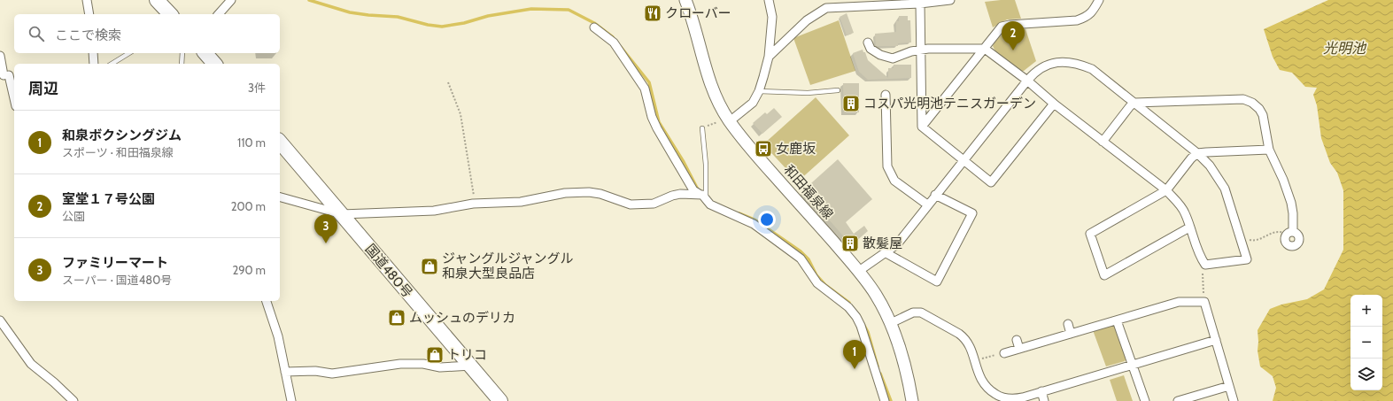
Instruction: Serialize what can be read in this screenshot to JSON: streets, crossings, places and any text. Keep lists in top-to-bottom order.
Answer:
{
  "streets": {
    "highway": ["国道480号"],
    "main road": ["和田福泉線"]
  },
  "water": ["光明池"],
  "places": {
    "restaurant": ["クローバー"],
    "building": ["コスパ光明池テニスガーデン", "散髪屋"],
    "bus stop": ["女鹿坂"],
    "shop": ["ジャングルジャングル 和泉大型良品店", "ムッシュのデリカ", "トリコ"]
  },
  "page": {
    "search": "ここで検索",
    "pins": ["2", "3", "1"],
    "heading": ["周辺", "3件"],
    "list": [
      {
        "mark": "1",
        "name": "和泉ボクシングジム",
        "note": "スポーツ · 和田福泉線",
        "value": "110 m"
      },
      {
        "mark": "2",
        "name": "室堂１７号公園",
        "note": "公園",
        "value": "200 m"
      },
      {
        "mark": "3",
        "name": "ファミリーマート",
        "note": "スーパー · 国道480号",
        "value": "290 m"
      }
    ],
    "map_buttons": ["+", "−"]
  }
}
